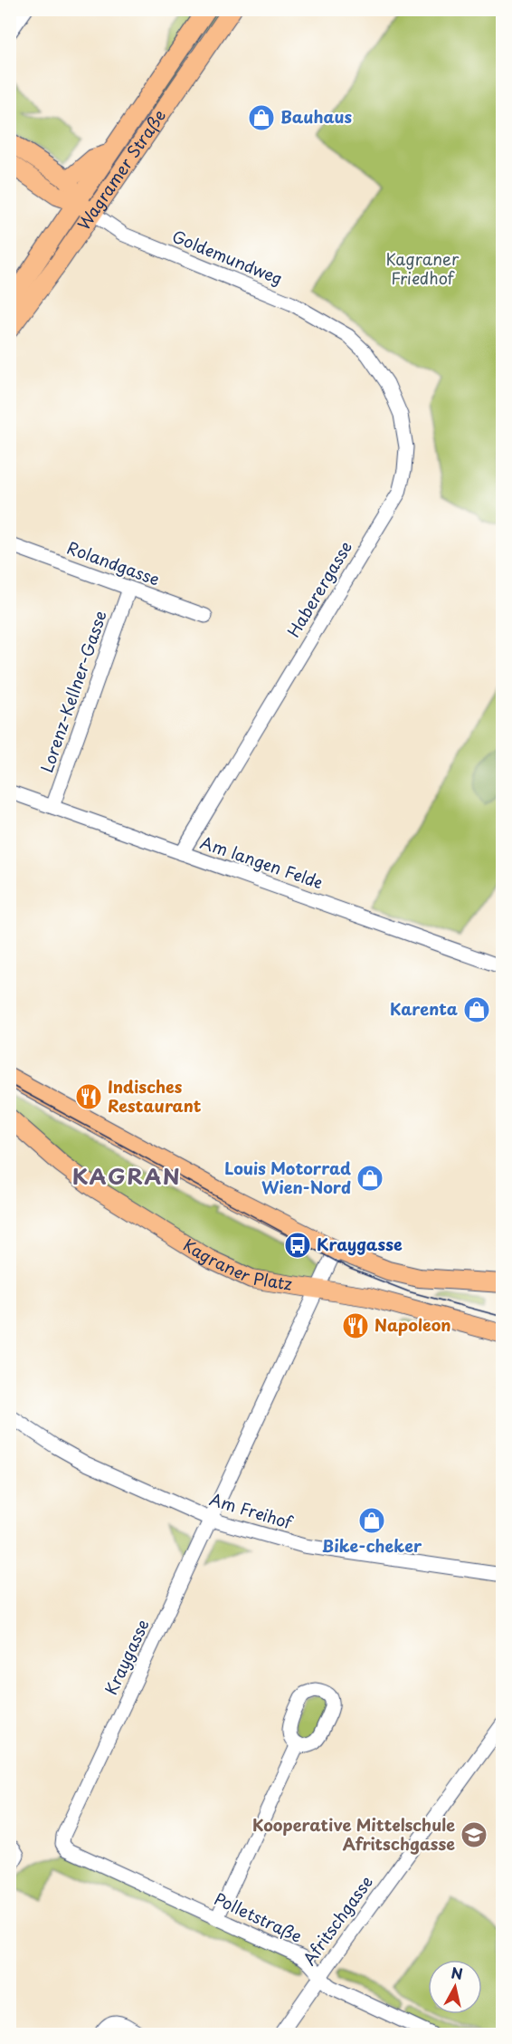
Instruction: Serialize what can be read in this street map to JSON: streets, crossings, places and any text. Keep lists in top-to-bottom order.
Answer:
{
  "streets": {
    "main road": ["Wagramer Straße", "Kagraner Platz"],
    "street": [
      "Goldemundweg",
      "Rolandgasse",
      "Haberergasse",
      "Lorenz-Kellner-Gasse",
      "Am langen Felde",
      "Am Freihof",
      "Kraygasse",
      "Polletstraße",
      "Afritschgasse"
    ]
  },
  "crossings": [
    ["Wagramer Straße", "Goldemundweg"],
    ["Goldemundweg", "Haberergasse"],
    ["Rolandgasse", "Lorenz-Kellner-Gasse"],
    ["Haberergasse", "Am langen Felde"],
    ["Lorenz-Kellner-Gasse", "Am langen Felde"],
    ["Kagraner Platz", "Kraygasse"],
    ["Am Freihof", "Kraygasse"],
    ["Kraygasse", "Polletstraße"],
    ["Polletstraße", "Afritschgasse"]
  ],
  "districts": ["KAGRAN"],
  "parks": ["Kagraner Friedhof"],
  "places": {
    "shop": [
      "Bauhaus",
      "Karenta",
      "Louis Motorrad Wien-Nord",
      "Bike-cheker"
    ],
    "restaurant": ["Indisches Restaurant", "Napoleon"],
    "bus stop": ["Kraygasse"],
    "school or university": ["Kooperative Mittelschule Afritschgasse"]
  },
  "north": "top"
}
